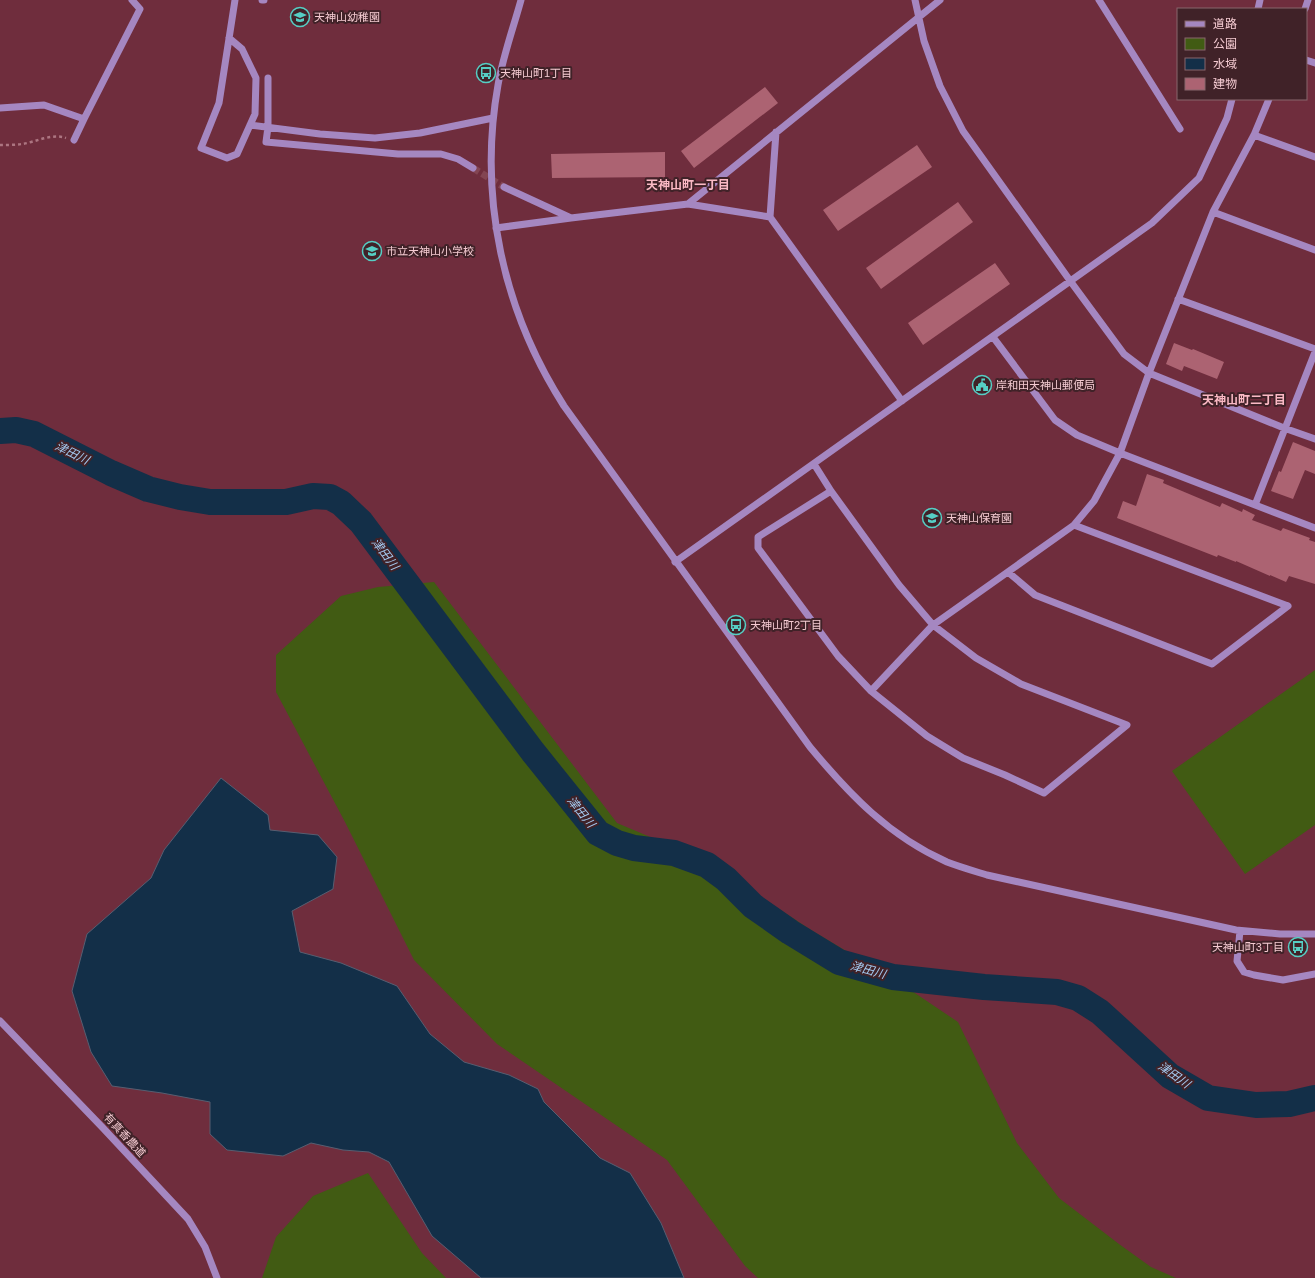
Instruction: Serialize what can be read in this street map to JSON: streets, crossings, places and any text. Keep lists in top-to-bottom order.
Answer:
{
  "streets": {
    "street": ["有真香農道"]
  },
  "districts": ["天神山町一丁目", "天神山町二丁目"],
  "water": ["津田川"],
  "places": {
    "school or university": ["天神山幼稚園", "市立天神山小学校", "天神山保育園"],
    "bus stop": ["天神山町1丁目", "天神山町2丁目", "天神山町3丁目"],
    "public building": ["岸和田天神山郵便局"]
  },
  "legend": [
    "道路",
    "公園",
    "水域",
    "建物"
  ]
}
